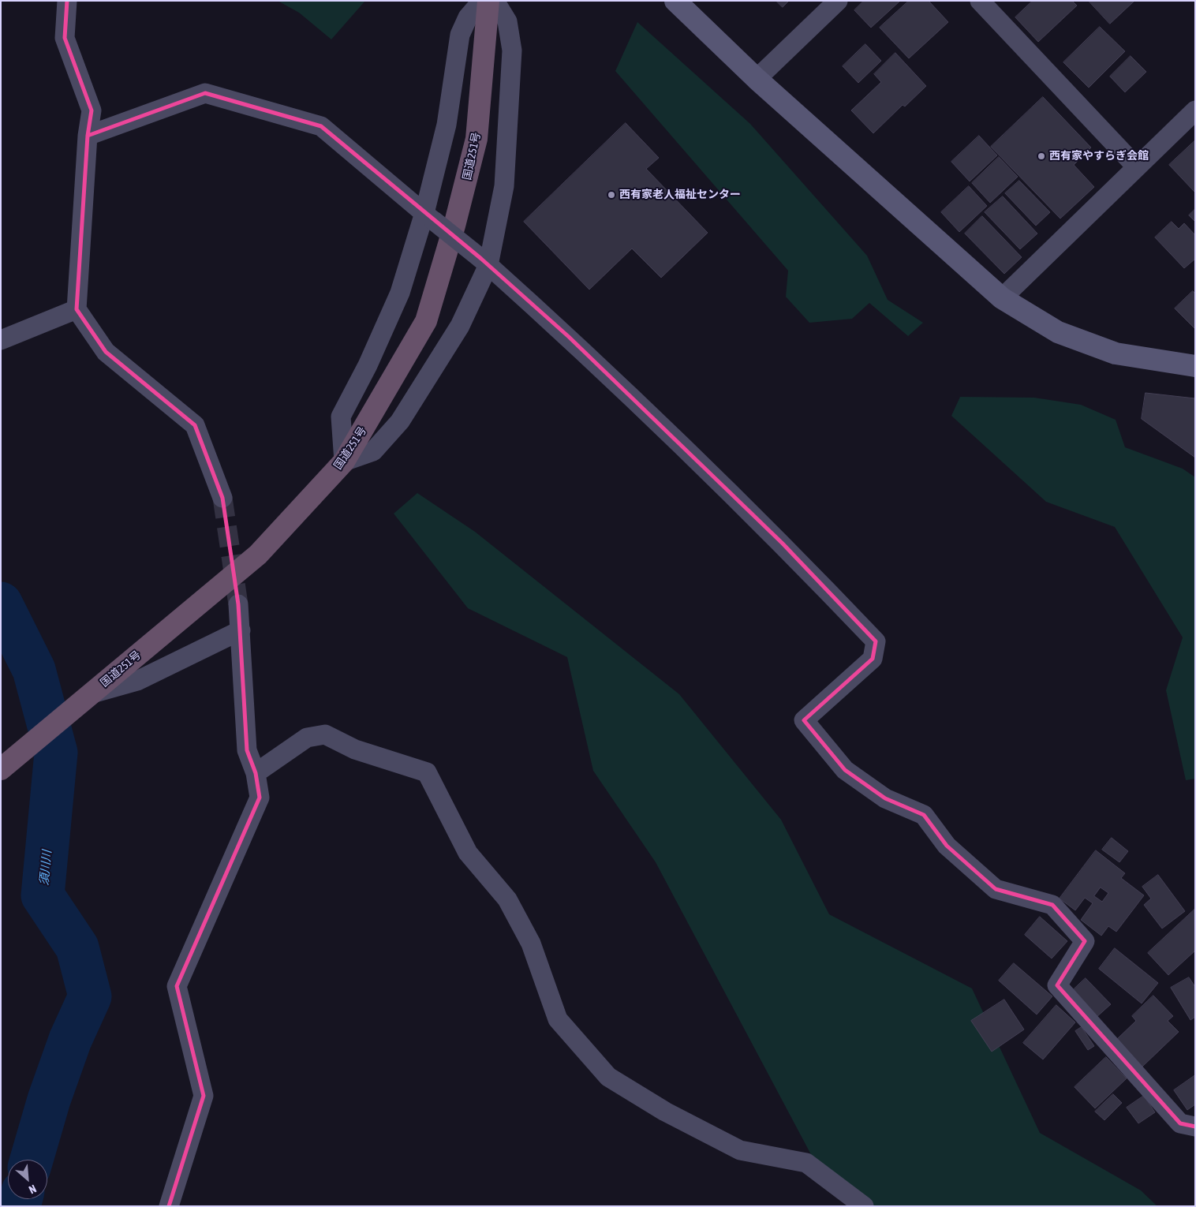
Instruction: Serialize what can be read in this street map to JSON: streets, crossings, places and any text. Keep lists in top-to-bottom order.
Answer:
{
  "streets": {
    "highway": ["国道251号"]
  },
  "water": ["須川川"],
  "places": ["西有家やすらぎ会館", "西有家老人福祉センター"],
  "north": "bottom right"
}
